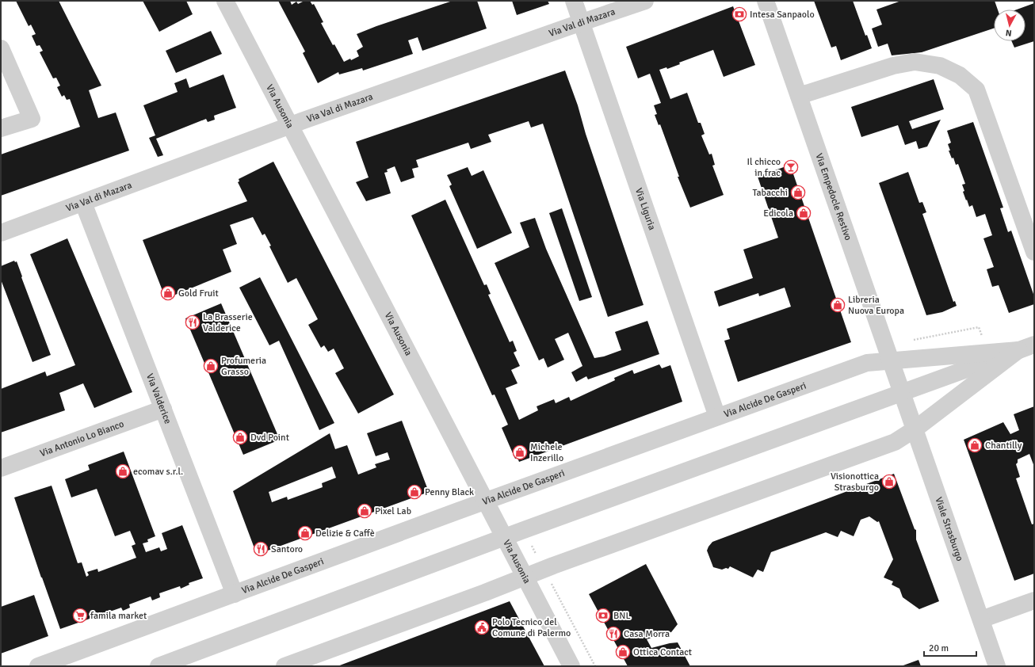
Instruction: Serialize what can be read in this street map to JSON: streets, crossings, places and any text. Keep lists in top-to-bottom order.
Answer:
{
  "streets": {
    "street": [
      "Via Val di Mazara",
      "Via Ausonia",
      "Via Empedocle Restivo",
      "Via Liguria",
      "Via Valderice",
      "Via Alcide De Gasperi",
      "Via Antonio Lo Bianco",
      "Viale Strasburgo"
    ]
  },
  "crossings": [
    ["Via Val di Mazara", "Via Ausonia"],
    ["Via Val di Mazara", "Via Liguria"],
    ["Via Val di Mazara", "Via Valderice"],
    ["Via Ausonia", "Via Alcide De Gasperi"],
    ["Via Empedocle Restivo", "Via Alcide De Gasperi"],
    ["Via Empedocle Restivo", "Viale Strasburgo"],
    ["Via Liguria", "Via Alcide De Gasperi"],
    ["Via Valderice", "Via Alcide De Gasperi"],
    ["Via Valderice", "Via Antonio Lo Bianco"],
    ["Via Alcide De Gasperi", "Viale Strasburgo"]
  ],
  "places": {
    "bank": ["Intesa Sanpaolo", "BNL"],
    "bar": ["Il chicco in frac"],
    "shop": [
      "Tabacchi",
      "Edicola",
      "Gold Fruit",
      "Libreria Nuova Europa",
      "Profumeria Grasso",
      "Dvd Point",
      "Chantilly",
      "Michele Inzerillo",
      "ecomav s.r.l.",
      "Visionottica Strasburgo",
      "Penny Black",
      "Pixel Lab",
      "Delizie & Caffè",
      "Ottica Contact"
    ],
    "restaurant": ["La Brasserie Valderice", "Santoro", "Casa Morra"],
    "supermarket": ["famila market"],
    "public building": ["Polo Tecnico del Comune di Palermo"]
  },
  "scale_bar": "20 m",
  "north": "bottom"
}
